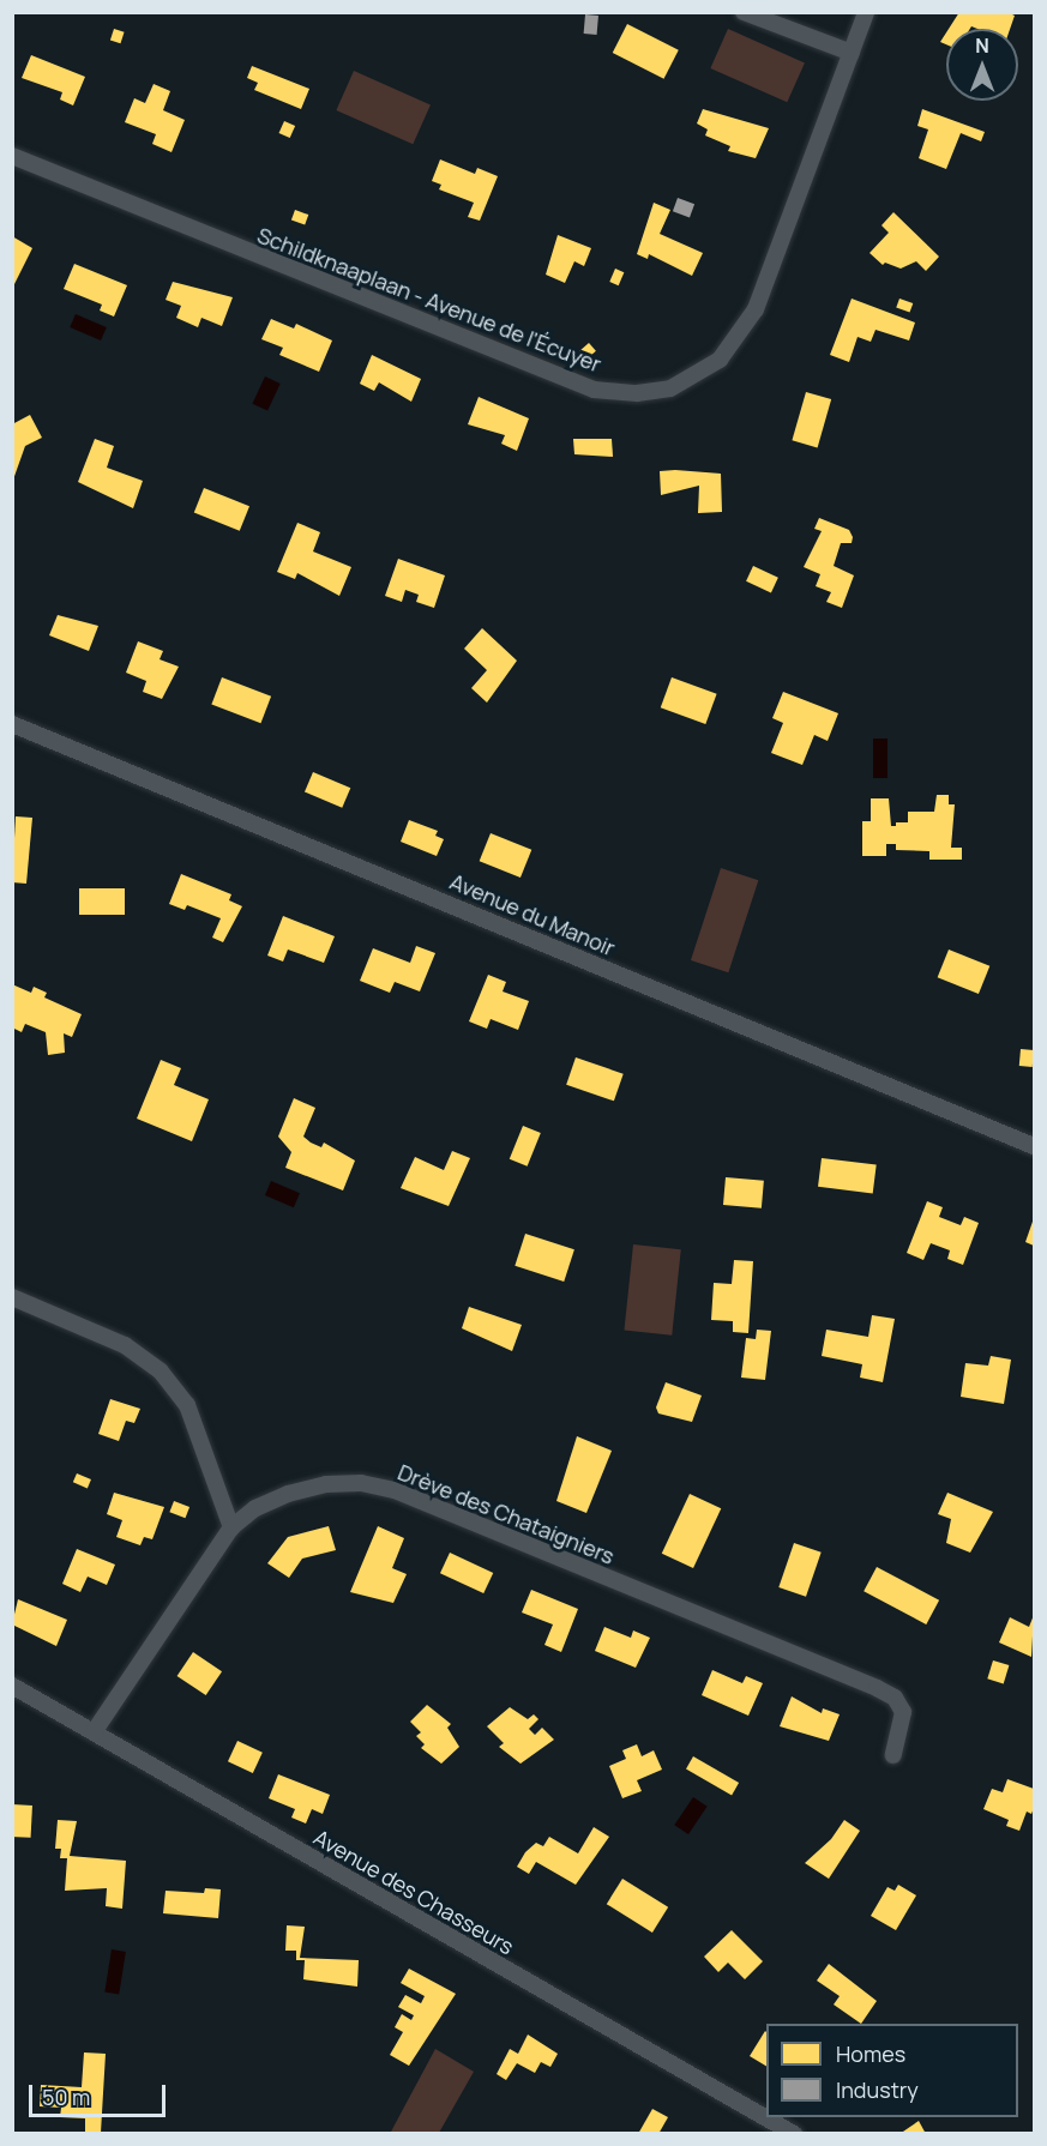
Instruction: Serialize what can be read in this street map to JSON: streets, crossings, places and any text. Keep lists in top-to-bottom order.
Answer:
{
  "streets": {
    "street": [
      "Schildknaaplaan - Avenue de l'Écuyer",
      "Avenue du Manoir",
      "Drève des Chataigniers",
      "Avenue des Chasseurs"
    ]
  },
  "crossings": [
    ["Drève des Chataigniers", "Avenue des Chasseurs"]
  ],
  "legend": ["Homes", "Industry"],
  "scale_bar": "50 m",
  "north": "top"
}
